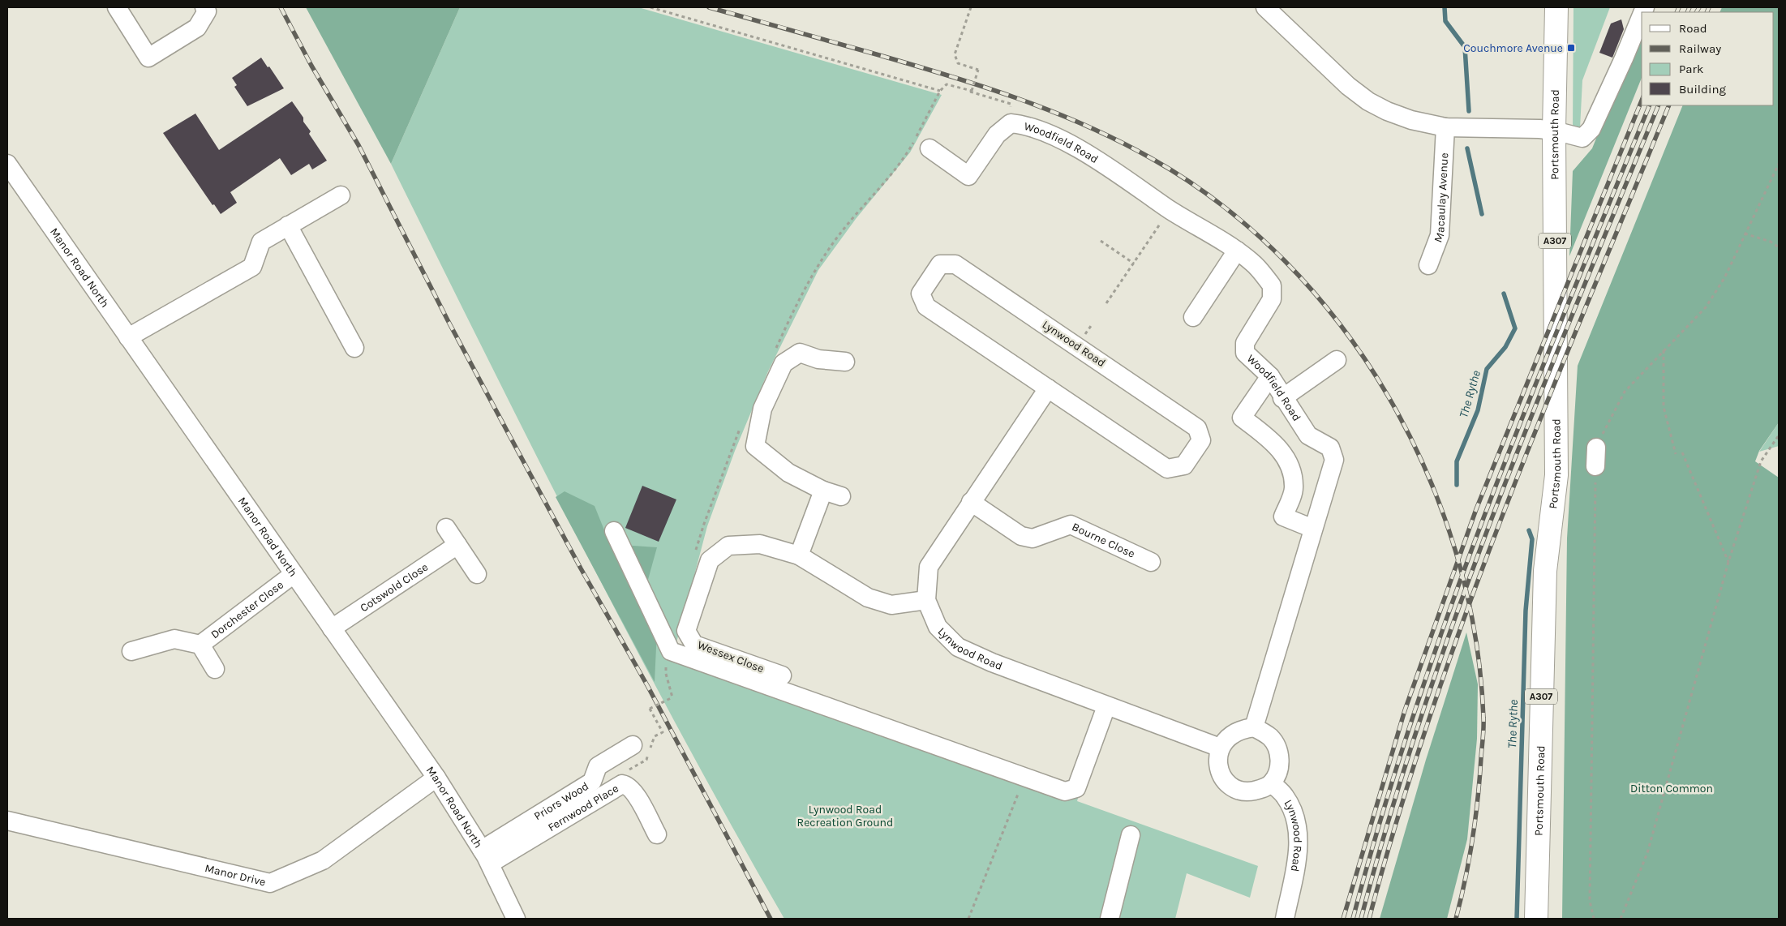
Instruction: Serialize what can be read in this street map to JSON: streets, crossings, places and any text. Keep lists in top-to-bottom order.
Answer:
{
  "streets": {
    "main road": ["Portsmouth Road", "A307"],
    "street": [
      "Woodfield Road",
      "Macaulay Avenue",
      "Manor Road North",
      "Lynwood Road",
      "Bourne Close",
      "Cotswold Close",
      "Dorchester Close",
      "Wessex Close",
      "Priors Wood",
      "Fernwood Place",
      "Manor Drive"
    ]
  },
  "crossings": [
    ["Woodfield Road", "Lynwood Road"],
    ["Manor Road North", "Cotswold Close"],
    ["Manor Road North", "Dorchester Close"],
    ["Manor Road North", "Priors Wood"],
    ["Manor Road North", "Fernwood Place"],
    ["Manor Road North", "Manor Drive"],
    ["Lynwood Road", "Bourne Close"],
    ["Lynwood Road", "Wessex Close"],
    ["Priors Wood", "Fernwood Place"]
  ],
  "water": ["The Rythe"],
  "parks": ["Ditton Common", "Lynwood Road Recreation Ground"],
  "places": {
    "transit": ["Couchmore Avenue"]
  },
  "legend": [
    "Road",
    "Railway",
    "Park",
    "Building"
  ]
}
